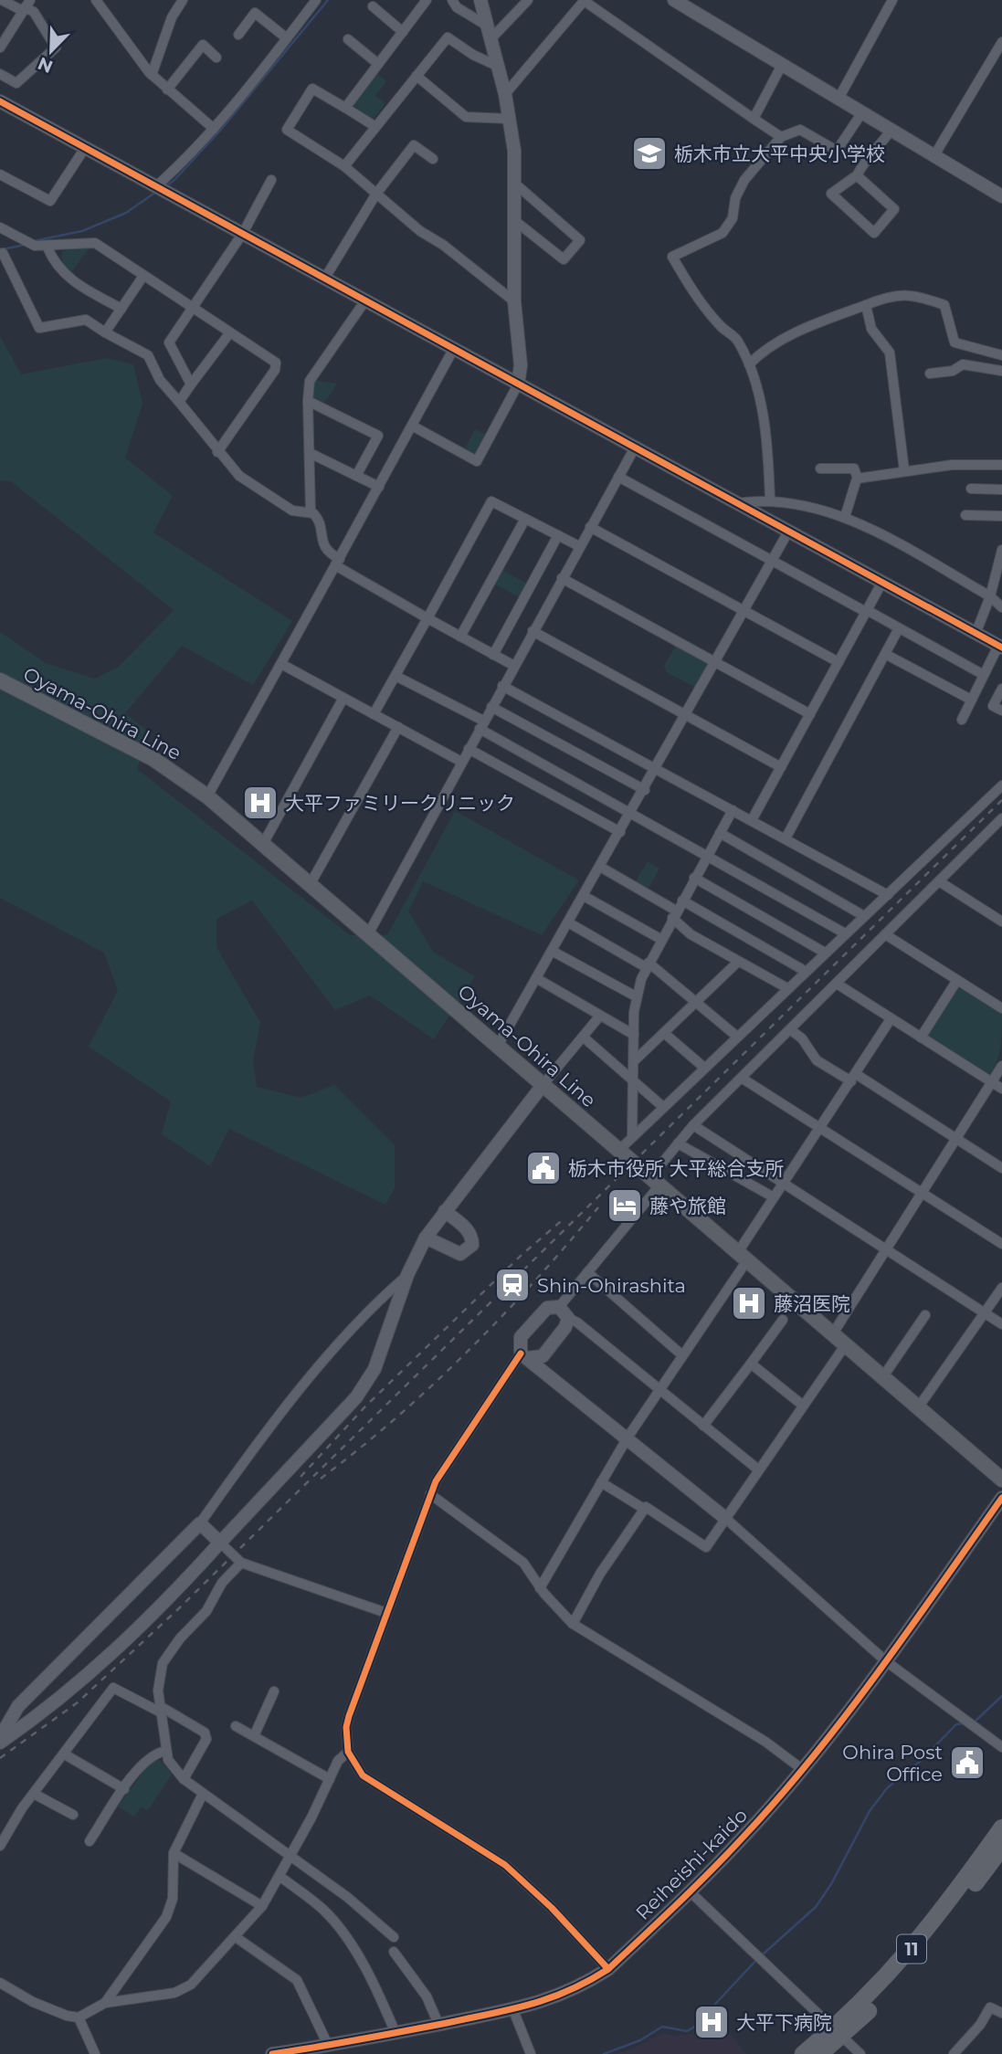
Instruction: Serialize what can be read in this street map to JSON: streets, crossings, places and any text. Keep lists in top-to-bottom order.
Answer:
{
  "streets": {
    "main road": ["Oyama-Ohira Line", "11"],
    "street": ["Reiheishi-kaido"]
  },
  "places": {
    "school or university": ["栃木市立大平中央小学校"],
    "hospital": ["大平ファミリークリニック", "藤沼医院", "大平下病院"],
    "public building": ["栃木市役所 大平総合支所", "Ohira Post Office"],
    "hotel": ["藤や旅館"],
    "station": ["Shin-Ohirashita"]
  },
  "north": "bottom left"
}
